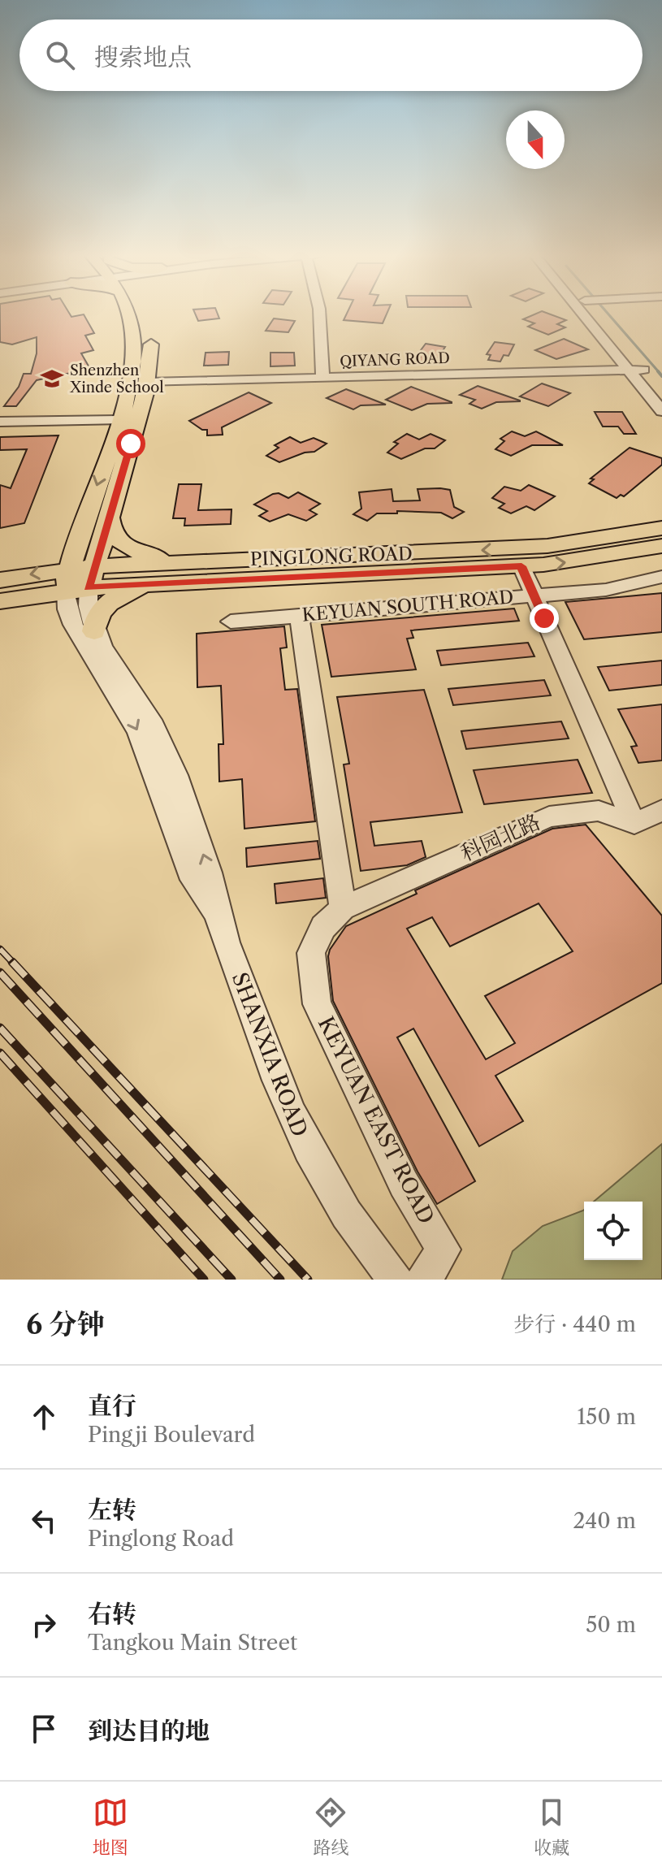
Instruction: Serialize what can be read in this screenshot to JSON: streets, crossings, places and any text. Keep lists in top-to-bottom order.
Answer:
{
  "streets": {
    "main road": ["PINGLONG ROAD"],
    "street": [
      "QIYANG ROAD",
      "KEYUAN SOUTH ROAD",
      "科园北路",
      "SHANXIA ROAD",
      "KEYUAN EAST ROAD"
    ]
  },
  "crossings": [
    ["PINGLONG ROAD", "SHANXIA ROAD"],
    ["科园北路", "KEYUAN EAST ROAD"]
  ],
  "places": {
    "school or university": ["Shenzhen Xinde School"]
  },
  "north": "bottom",
  "page": {
    "search": "搜索地点",
    "heading": ["6 分钟", "步行 · 440 m"],
    "list": [
      ["直行", "Pingji Boulevard", "150 m"],
      ["左转", "Pinglong Road", "240 m"],
      ["右转", "Tangkou Main Street", "50 m"],
      "到达目的地"
    ],
    "nav": ["地图", "路线", "收藏"]
  }
}
